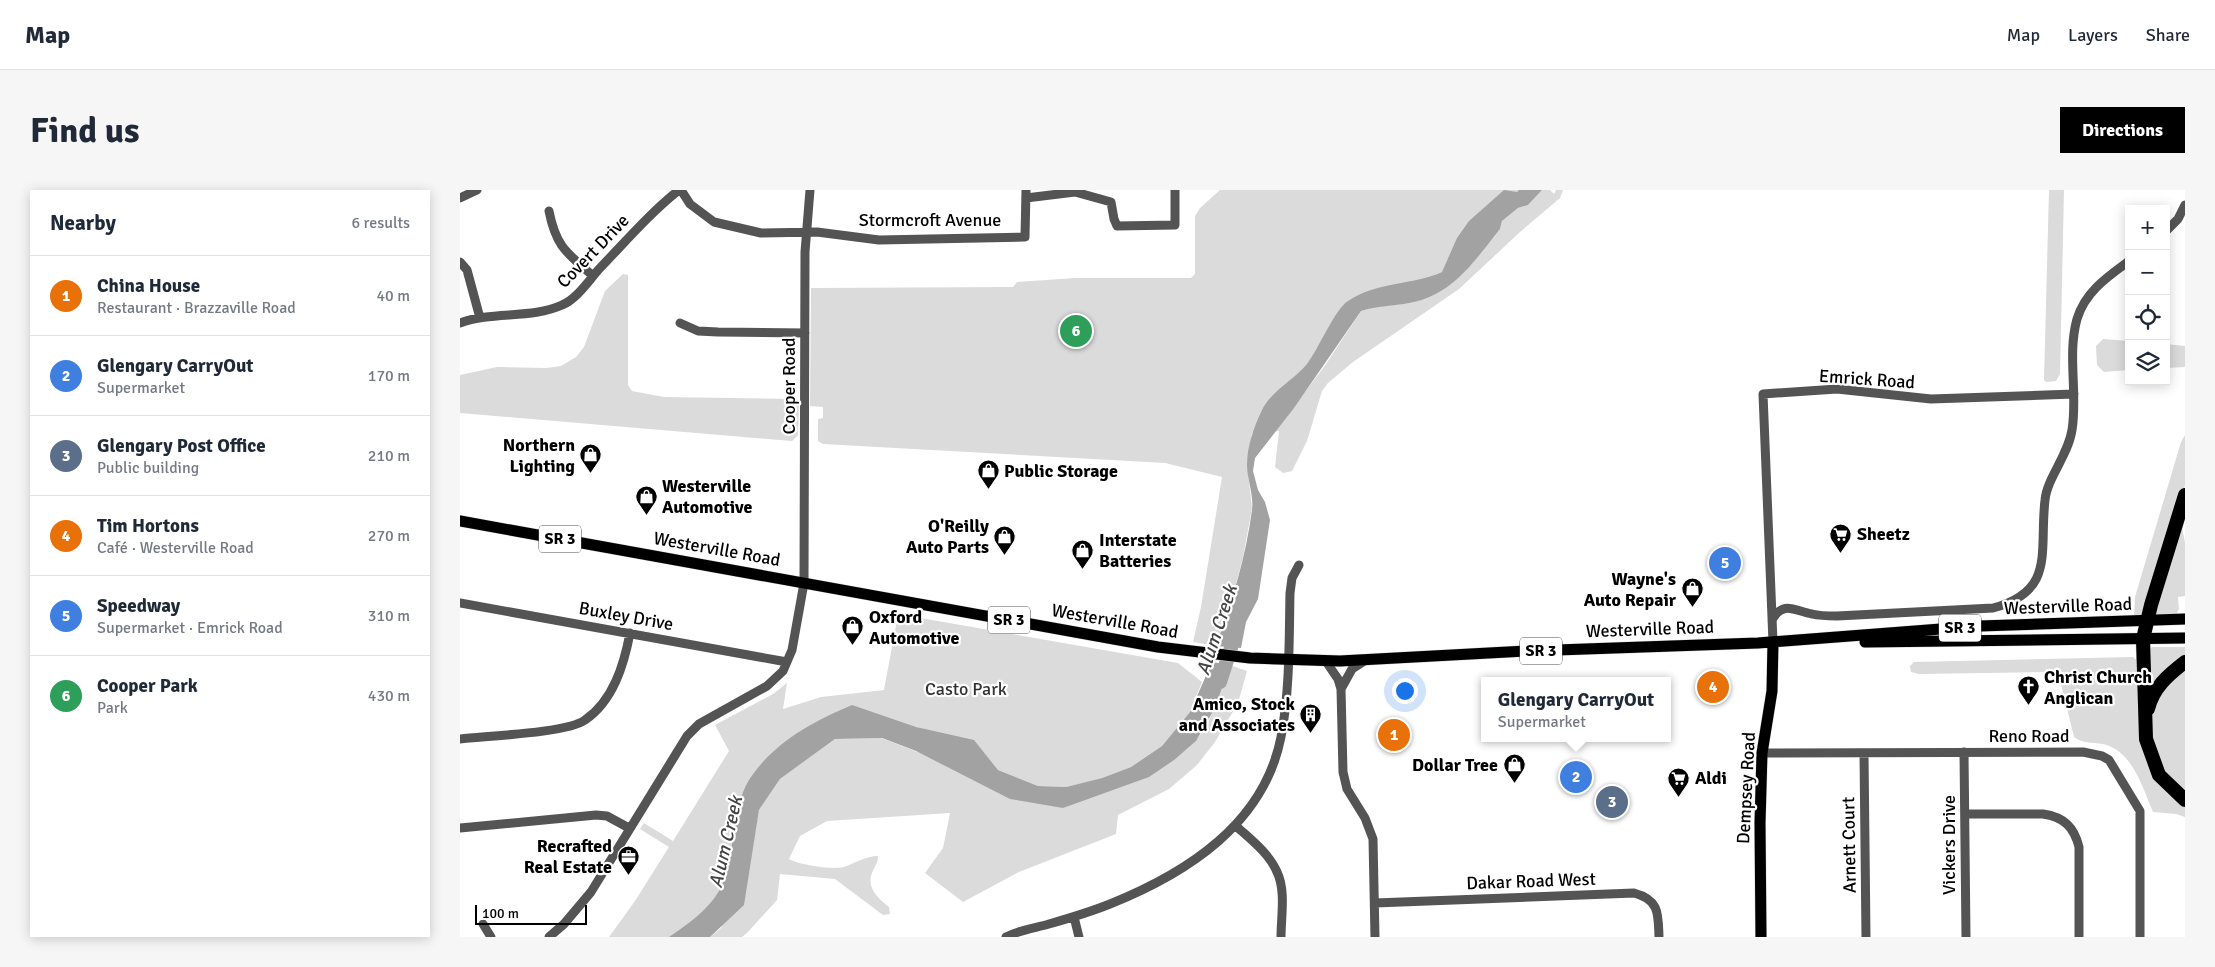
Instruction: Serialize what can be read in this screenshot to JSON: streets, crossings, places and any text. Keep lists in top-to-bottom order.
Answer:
{
  "streets": {
    "main road": ["SR 3", "Westerville Road", "Dempsey Road"],
    "street": [
      "Stormcroft Avenue",
      "Covert Drive",
      "Emrick Road",
      "Cooper Road",
      "Buxley Drive",
      "Reno Road",
      "Arnett Court",
      "Vickers Drive",
      "Dakar Road West"
    ]
  },
  "crossings": [
    ["Stormcroft Avenue", "Covert Drive"],
    ["Stormcroft Avenue", "Cooper Road"],
    ["Emrick Road", "Westerville Road"],
    ["Emrick Road", "Dempsey Road"],
    ["Cooper Road", "Westerville Road"],
    ["Cooper Road", "Buxley Drive"],
    ["Westerville Road", "Dempsey Road"],
    ["Reno Road", "Dempsey Road"],
    ["Reno Road", "Arnett Court"],
    ["Reno Road", "Vickers Drive"]
  ],
  "water": ["Alum Creek"],
  "parks": ["Casto Park"],
  "places": {
    "shop": [
      "Northern Lighting",
      "Public Storage",
      "Westerville Automotive",
      "O'Reilly Auto Parts",
      "Interstate Batteries",
      "Wayne's Auto Repair",
      "Oxford Automotive",
      "Dollar Tree"
    ],
    "supermarket": ["Sheetz", "Aldi"],
    "church": ["Christ Church Anglican"],
    "building": ["Amico, Stock and Associates"],
    "office": ["Recrafted Real Estate"]
  },
  "scale_bar": "100 m",
  "page": {
    "header": "Map",
    "nav": ["Map", "Layers", "Share"],
    "buttons": "Directions",
    "title": "Find us",
    "heading": ["Nearby", "6 results"],
    "map_buttons": ["+", "−"],
    "list": [
      {
        "mark": "1",
        "name": "China House",
        "note": "Restaurant · Brazzaville Road",
        "value": "40 m"
      },
      {
        "mark": "2",
        "name": "Glengary CarryOut",
        "note": "Supermarket",
        "value": "170 m"
      },
      {
        "mark": "3",
        "name": "Glengary Post Office",
        "note": "Public building",
        "value": "210 m"
      },
      {
        "mark": "4",
        "name": "Tim Hortons",
        "note": "Café · Westerville Road",
        "value": "270 m"
      },
      {
        "mark": "5",
        "name": "Speedway",
        "note": "Supermarket · Emrick Road",
        "value": "310 m"
      },
      {
        "mark": "6",
        "name": "Cooper Park",
        "note": "Park",
        "value": "430 m"
      }
    ],
    "pins": [
      "6",
      "5",
      "4",
      "1",
      "2",
      "3"
    ],
    "popup": ["Glengary CarryOut", "Supermarket"],
    "scale": "100 m"
  }
}
